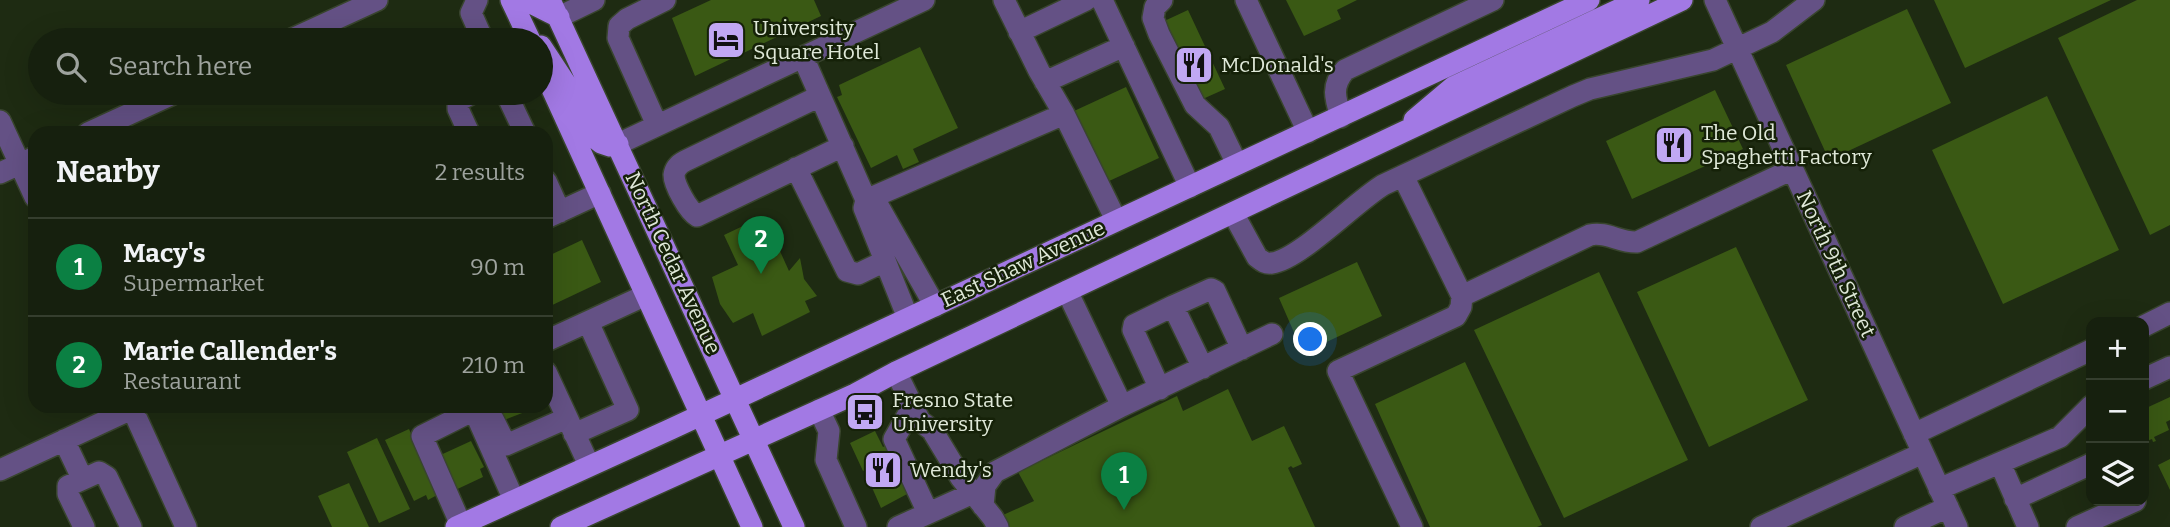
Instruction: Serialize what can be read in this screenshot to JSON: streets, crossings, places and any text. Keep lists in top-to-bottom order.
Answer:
{
  "streets": {
    "main road": ["North Cedar Avenue", "East Shaw Avenue"],
    "street": ["North 9th Street"]
  },
  "crossings": [
    ["North Cedar Avenue", "East Shaw Avenue"]
  ],
  "places": {
    "hotel": ["University Square Hotel"],
    "restaurant": ["McDonald's", "The Old Spaghetti Factory", "Wendy's"],
    "bus stop": ["Fresno State University"]
  },
  "page": {
    "search": "Search here",
    "heading": ["Nearby", "2 results"],
    "pins": ["2", "1"],
    "list": [
      {
        "mark": "1",
        "name": "Macy's",
        "note": "Supermarket",
        "value": "90 m"
      },
      {
        "mark": "2",
        "name": "Marie Callender's",
        "note": "Restaurant",
        "value": "210 m"
      }
    ],
    "map_buttons": ["+", "−"]
  }
}
